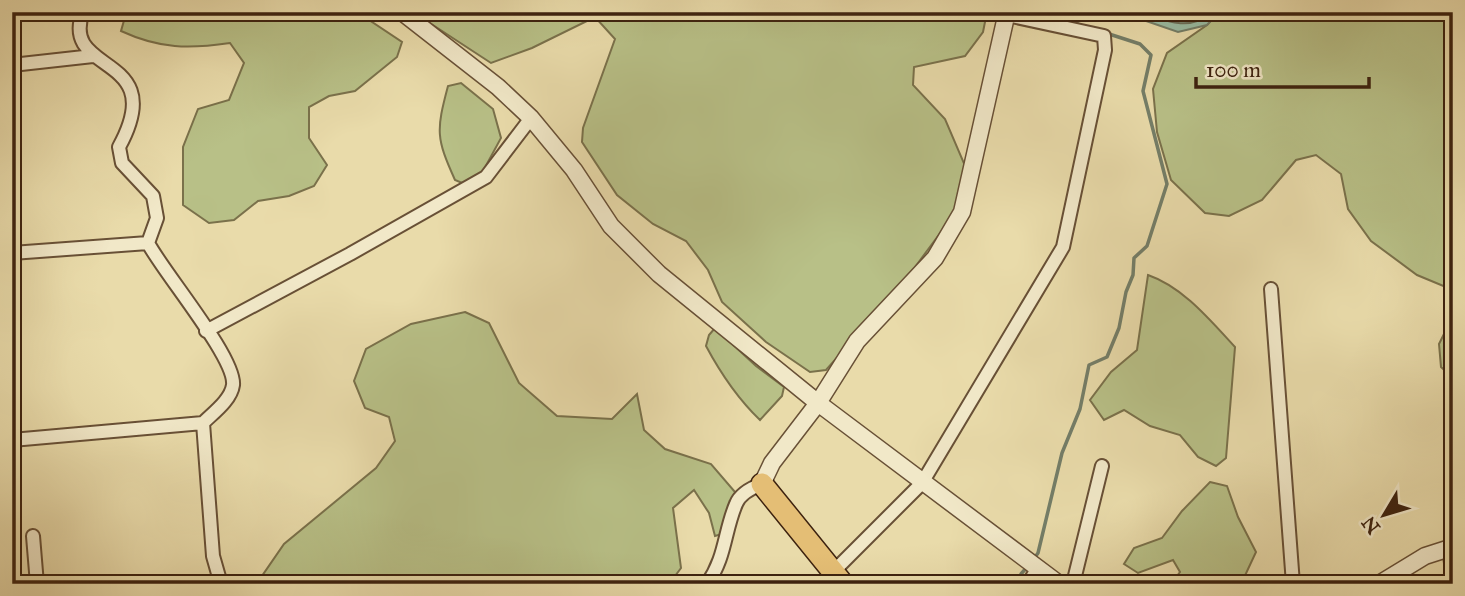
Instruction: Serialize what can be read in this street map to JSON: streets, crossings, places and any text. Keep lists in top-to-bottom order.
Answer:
{
  "scale_bar": "100 m",
  "north": "bottom left"
}
